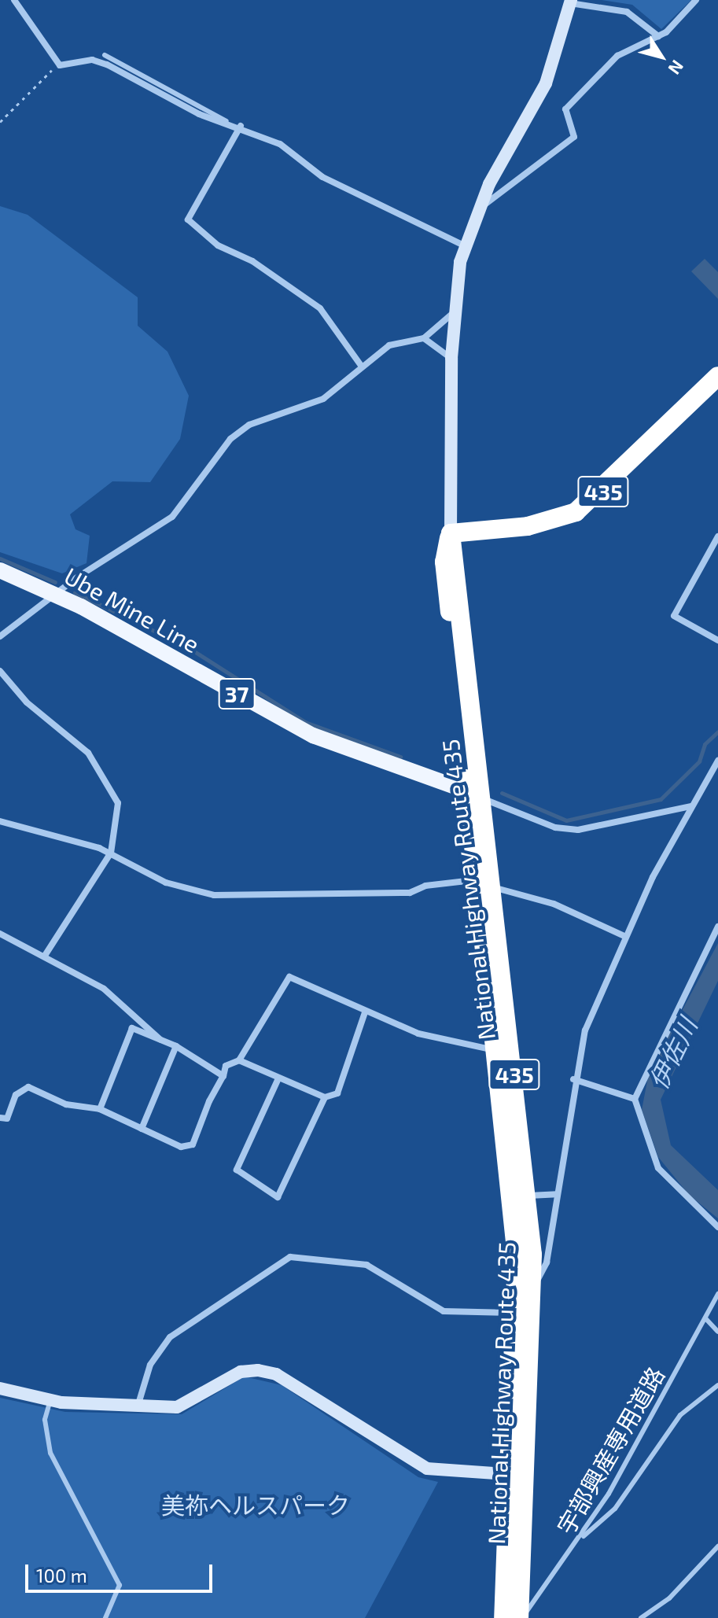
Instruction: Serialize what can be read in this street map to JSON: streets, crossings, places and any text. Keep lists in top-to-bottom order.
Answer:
{
  "streets": {
    "highway": ["435", "National Highway Route 435"],
    "main road": ["Ube Mine Line", "37"],
    "lane": ["宇部興産専用道路"]
  },
  "crossings": [
    ["435", "National Highway Route 435"],
    ["Ube Mine Line", "National Highway Route 435"],
    ["National Highway Route 435", "宇部興産専用道路"]
  ],
  "water": ["伊佐川"],
  "parks": ["美祢ヘルスパーク"],
  "scale_bar": "100 m",
  "north": "bottom right"
}
